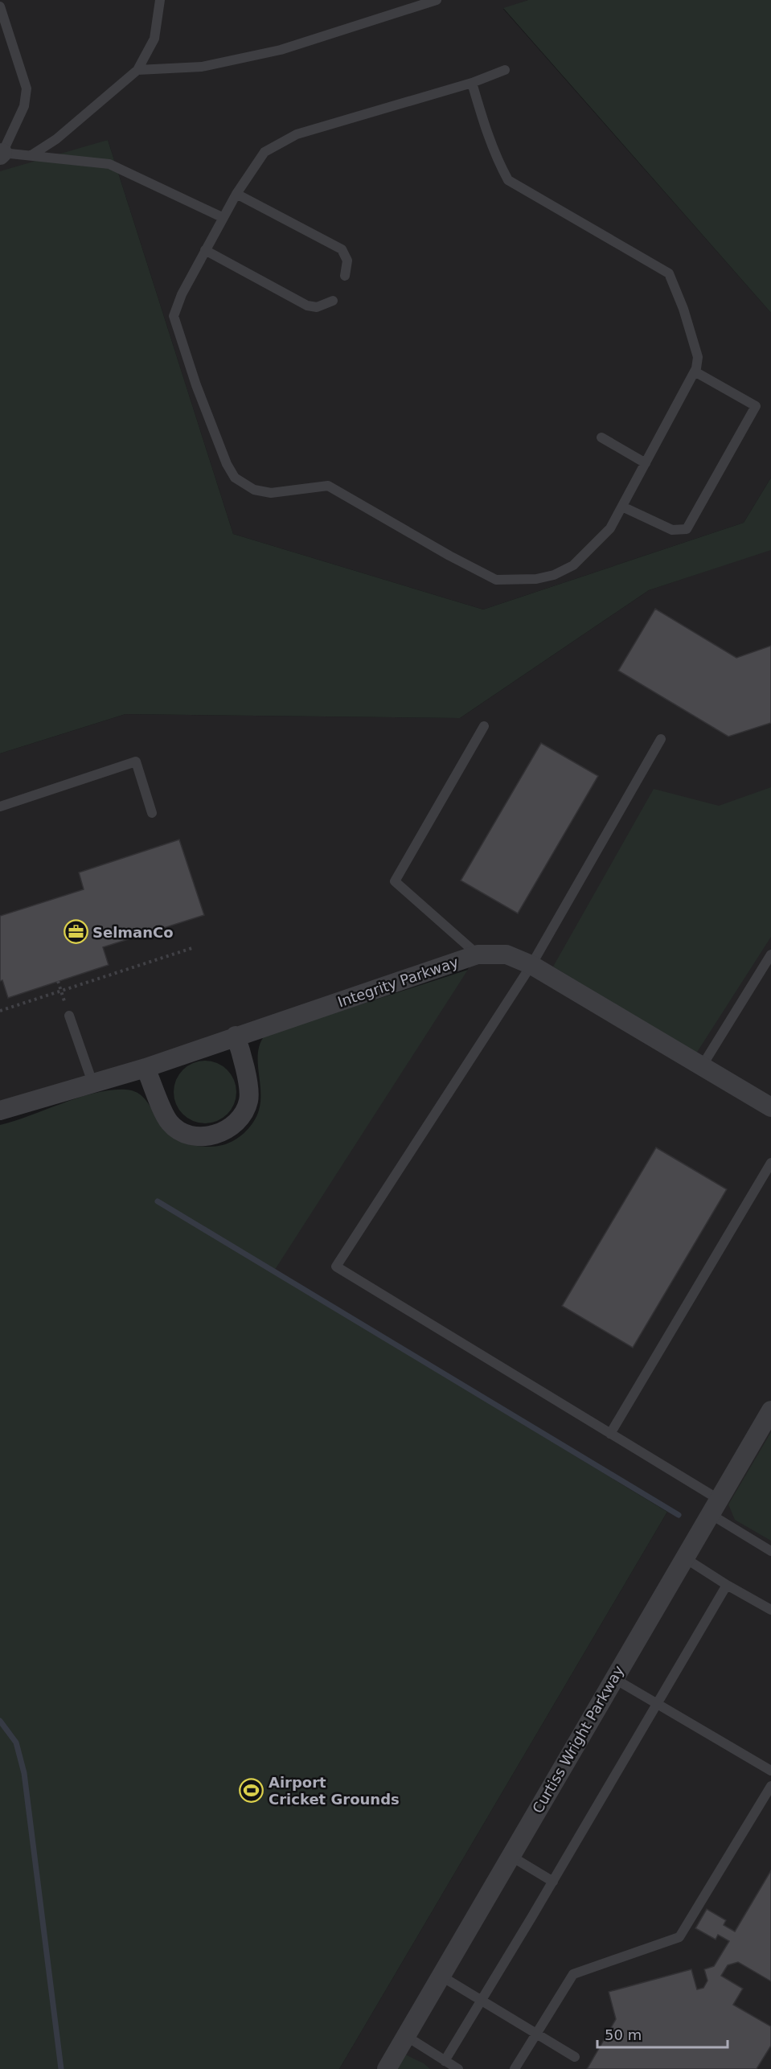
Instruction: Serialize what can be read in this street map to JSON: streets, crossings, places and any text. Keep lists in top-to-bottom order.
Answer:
{
  "streets": {
    "street": ["Integrity Parkway", "Curtiss Wright Parkway"]
  },
  "places": {
    "office": ["SelmanCo"],
    "sports": ["Airport Cricket Grounds"]
  },
  "scale_bar": "50 m"
}
